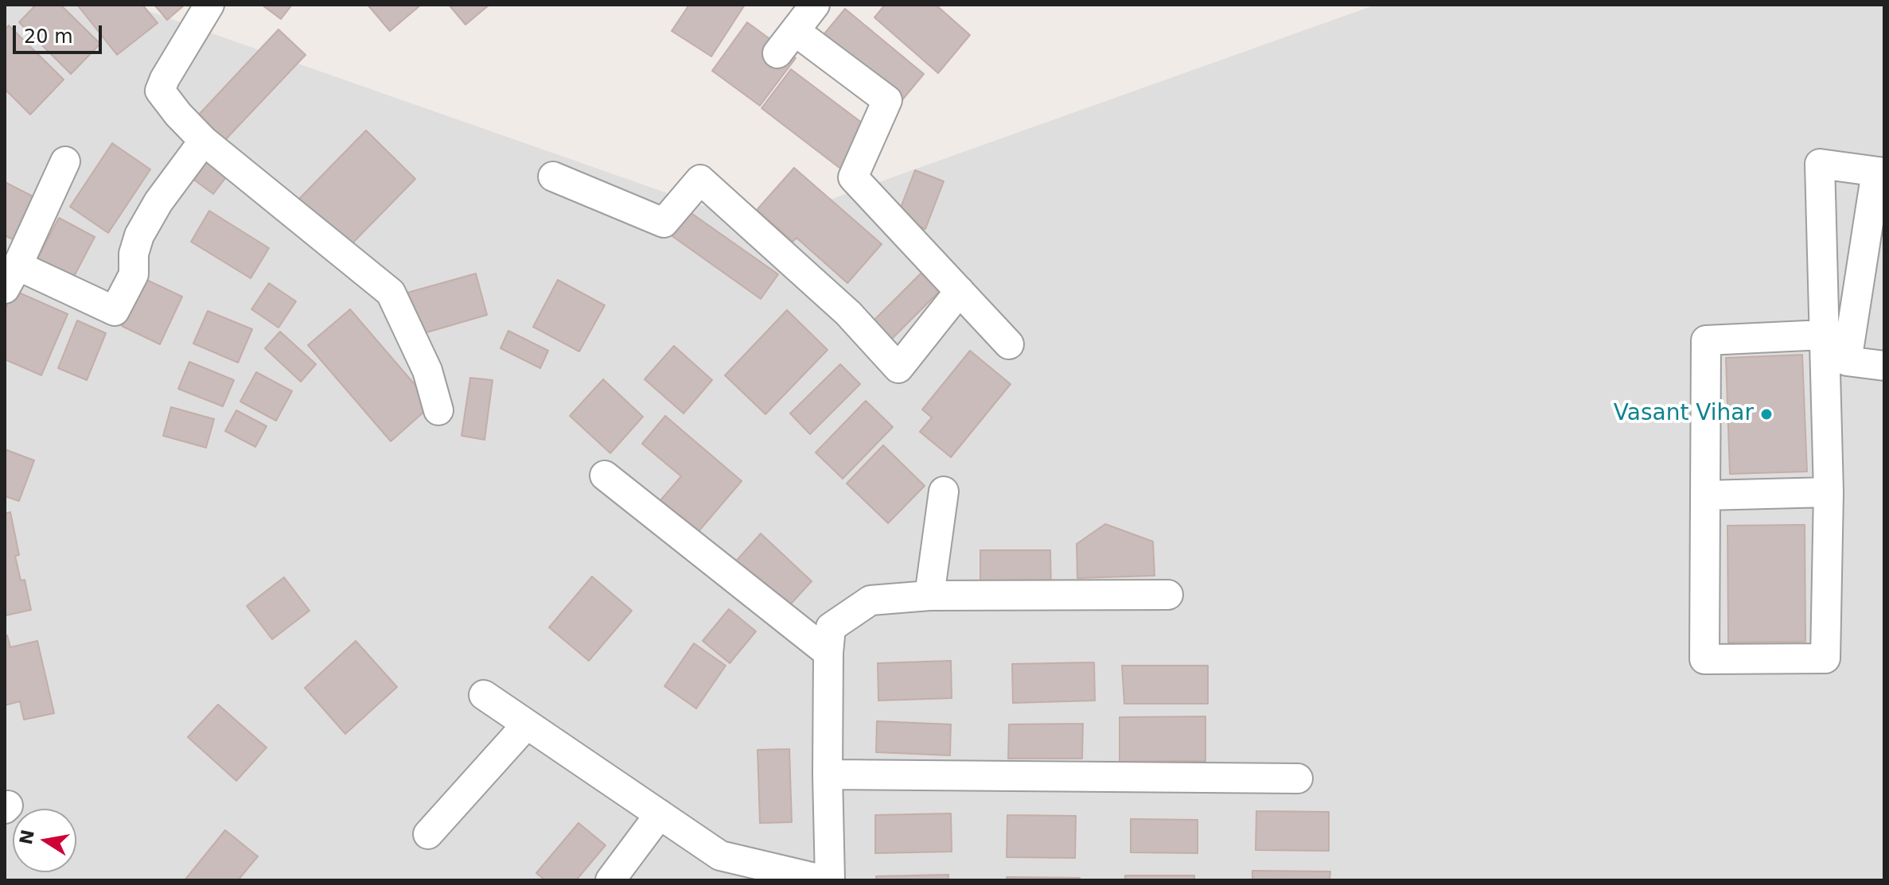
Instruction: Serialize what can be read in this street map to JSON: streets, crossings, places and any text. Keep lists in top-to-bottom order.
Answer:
{
  "places": ["Vasant Vihar"],
  "scale_bar": "20 m",
  "north": "left"
}
